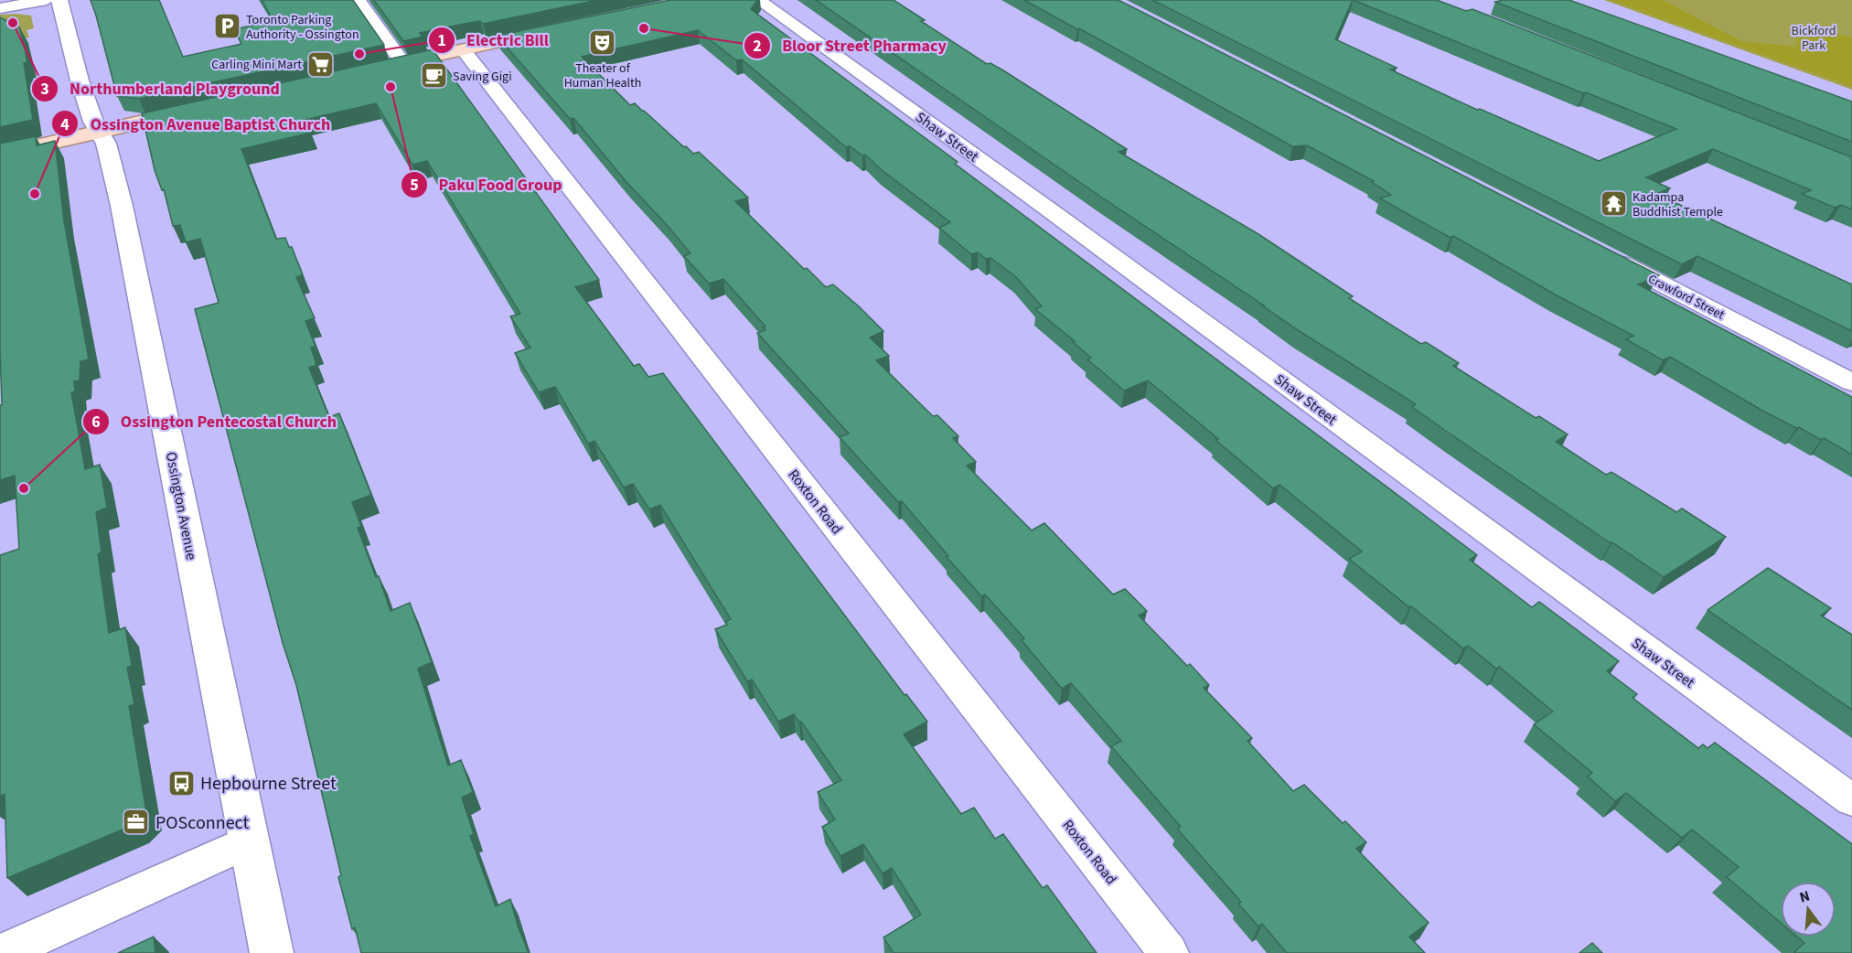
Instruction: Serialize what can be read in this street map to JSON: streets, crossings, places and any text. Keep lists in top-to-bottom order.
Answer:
{
  "streets": {
    "street": [
      "Shaw Street",
      "Crawford Street",
      "Roxton Road",
      "Ossington Avenue"
    ]
  },
  "parks": ["Bickford Park"],
  "places": {
    "other": [
      "Northumberland Playground",
      "Bloor Street Pharmacy",
      "Electric Bill",
      "Paku Food Group",
      "Ossington Avenue Baptist Church",
      "Ossington Pentecostal Church"
    ],
    "parking": ["Toronto Parking Authority - Ossington"],
    "theatre": ["Theater of Human Health"],
    "supermarket": ["Carling Mini Mart"],
    "cafe": ["Saving Gigi"],
    "temple": ["Kadampa Buddhist Temple"],
    "bus stop": ["Hepbourne Street"],
    "office": ["POSconnect"]
  },
  "north": "top"
}
